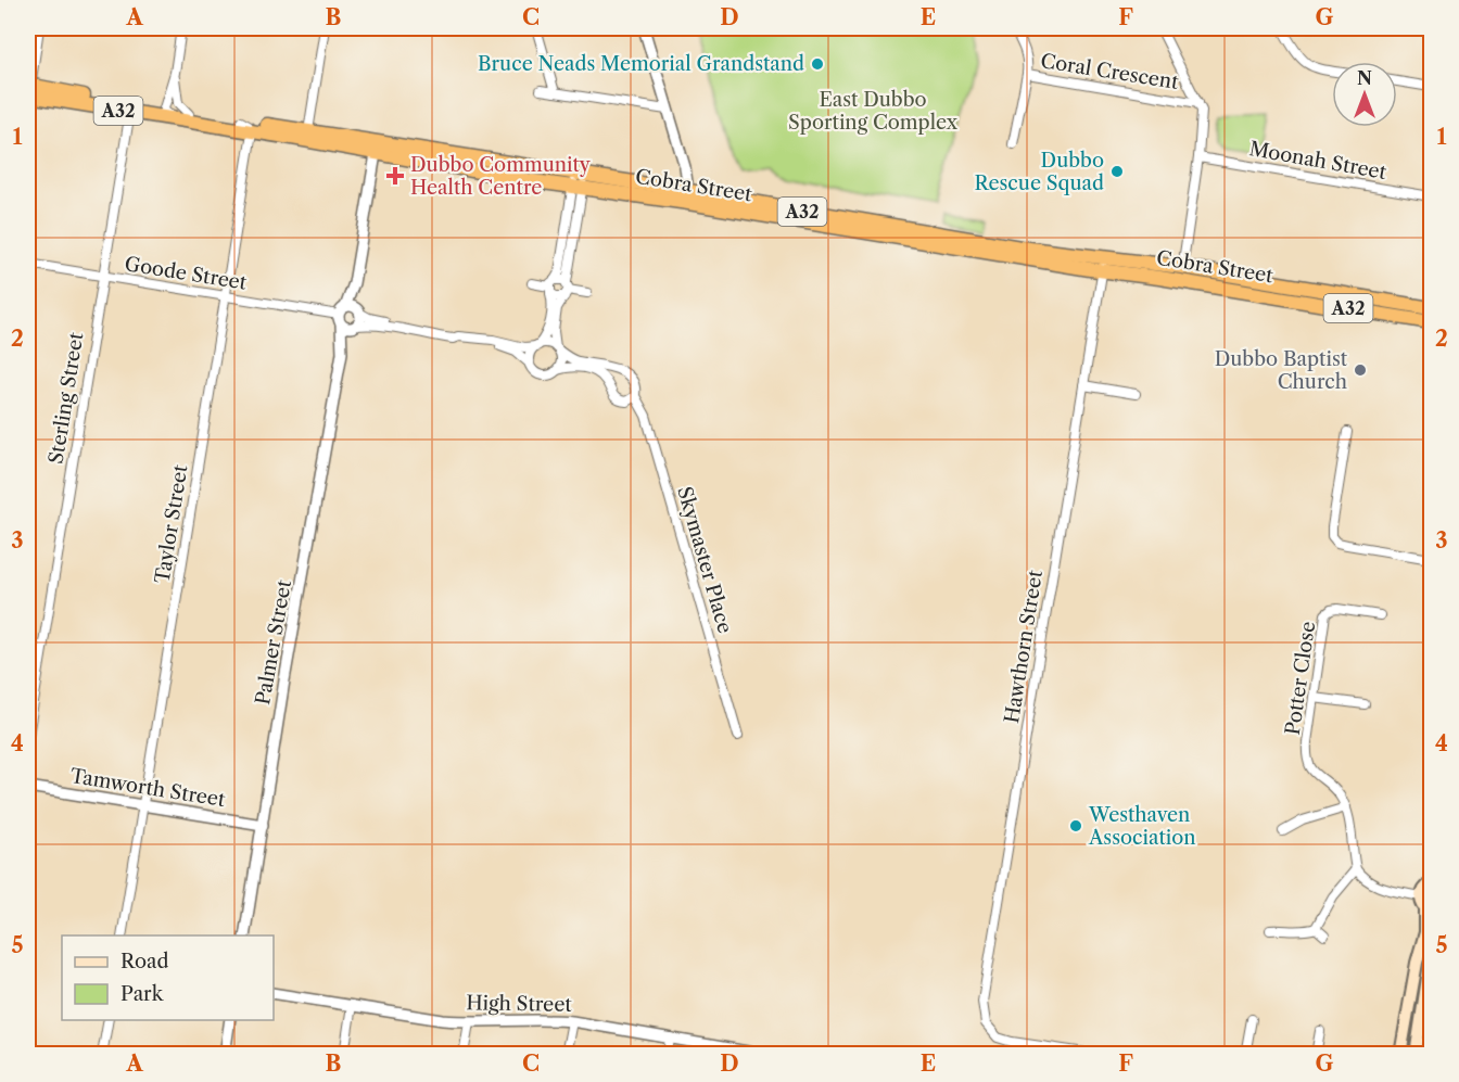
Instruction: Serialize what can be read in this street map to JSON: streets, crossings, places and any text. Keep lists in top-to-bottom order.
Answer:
{
  "streets": {
    "highway": ["A32", "Cobra Street"],
    "street": [
      "Coral Crescent",
      "Moonah Street",
      "Goode Street",
      "Sterling Street",
      "Taylor Street",
      "Skymaster Place",
      "Palmer Street",
      "Hawthorn Street",
      "Potter Close",
      "Tamworth Street",
      "High Street"
    ]
  },
  "crossings": [
    ["Cobra Street", "Sterling Street"],
    ["Cobra Street", "Taylor Street"],
    ["Cobra Street", "Palmer Street"],
    ["Cobra Street", "Hawthorn Street"],
    ["Goode Street", "Sterling Street"],
    ["Goode Street", "Taylor Street"],
    ["Goode Street", "Palmer Street"],
    ["Taylor Street", "Tamworth Street"],
    ["Palmer Street", "Tamworth Street"]
  ],
  "parks": ["East Dubbo Sporting Complex"],
  "places": {
    "other": [
      "Bruce Neads Memorial Grandstand",
      "Dubbo Rescue Squad",
      "Dubbo Baptist Church",
      "Westhaven Association"
    ],
    "health": ["Dubbo Community Health Centre"]
  },
  "legend": ["Road", "Park"],
  "north": "top",
  "grid": {
    "columns": [
      "A",
      "B",
      "C",
      "D",
      "E",
      "F",
      "G"
    ],
    "rows": [
      "1",
      "2",
      "3",
      "4",
      "5"
    ]
  }
}
